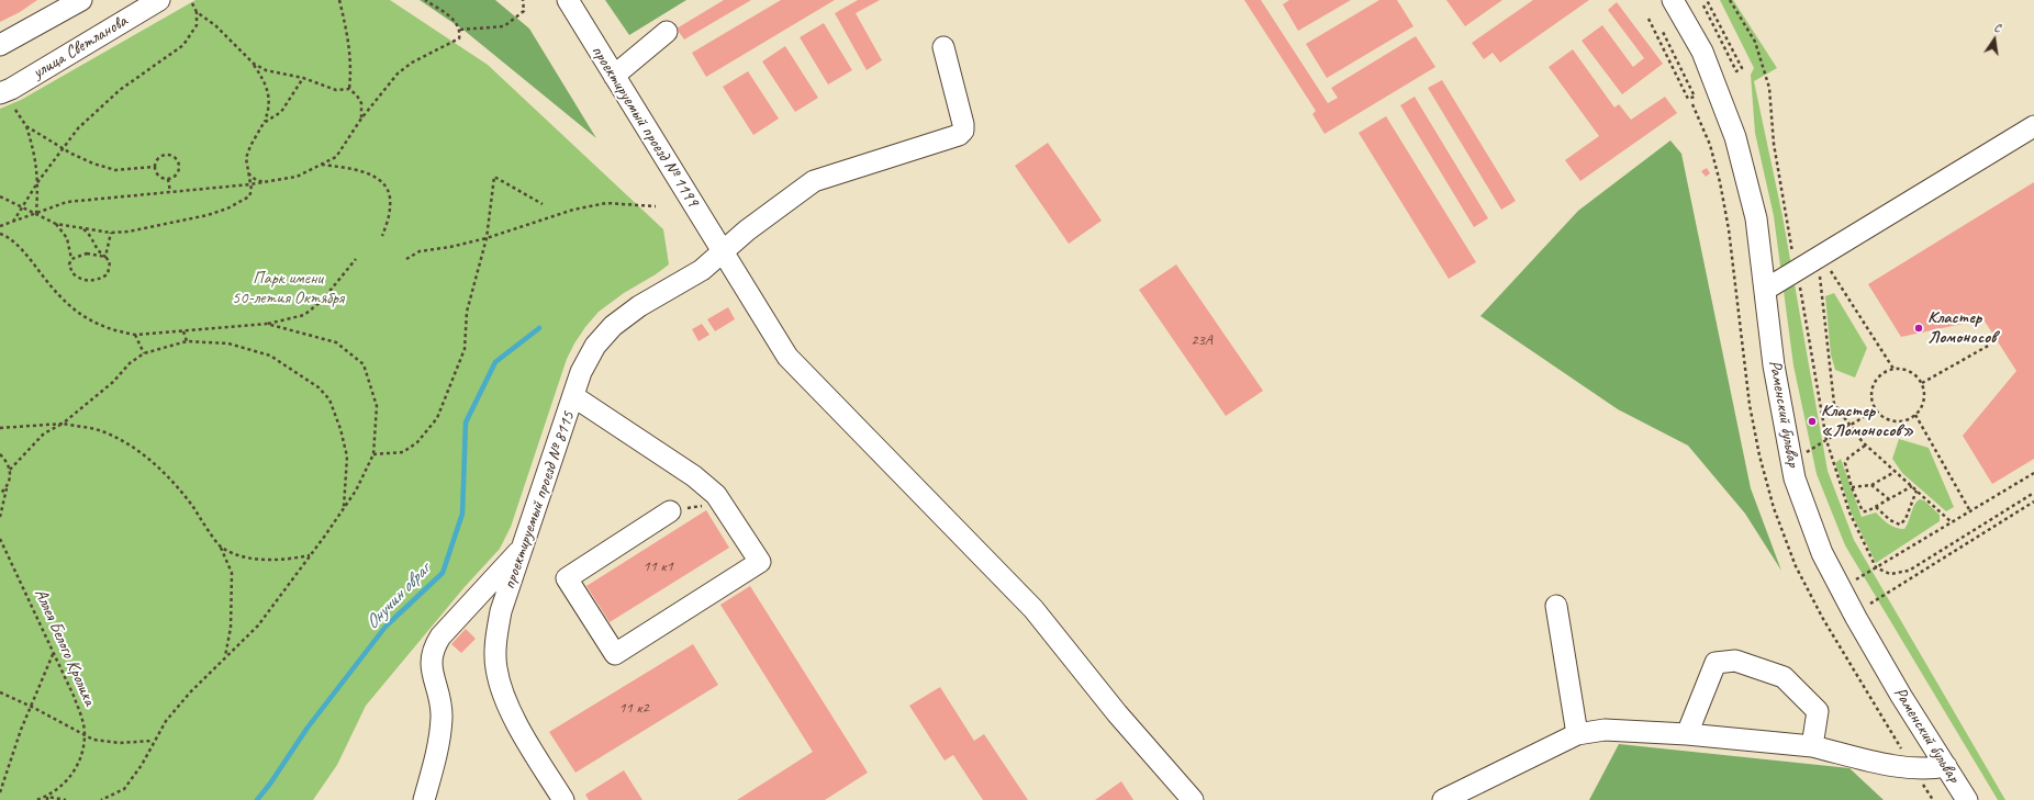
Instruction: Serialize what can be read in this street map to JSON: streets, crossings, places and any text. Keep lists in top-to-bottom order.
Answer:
{
  "streets": {
    "street": [
      "улица Светланова",
      "проектируемый проезд № 1199",
      "Раменский бульвар",
      "проектируемый проезд № 8115"
    ],
    "path": ["Аллея Белого Кролика"]
  },
  "crossings": [
    ["проектируемый проезд № 1199", "проектируемый проезд № 8115"]
  ],
  "water": ["Онучин овраг"],
  "parks": ["Парк имени 50-летия Октября"],
  "places": ["Кластер Ломоносов", "Кластер «Ломоносов»"],
  "house_numbers": ["23А", "11 к1", "11 к2"],
  "north": "top"
}
